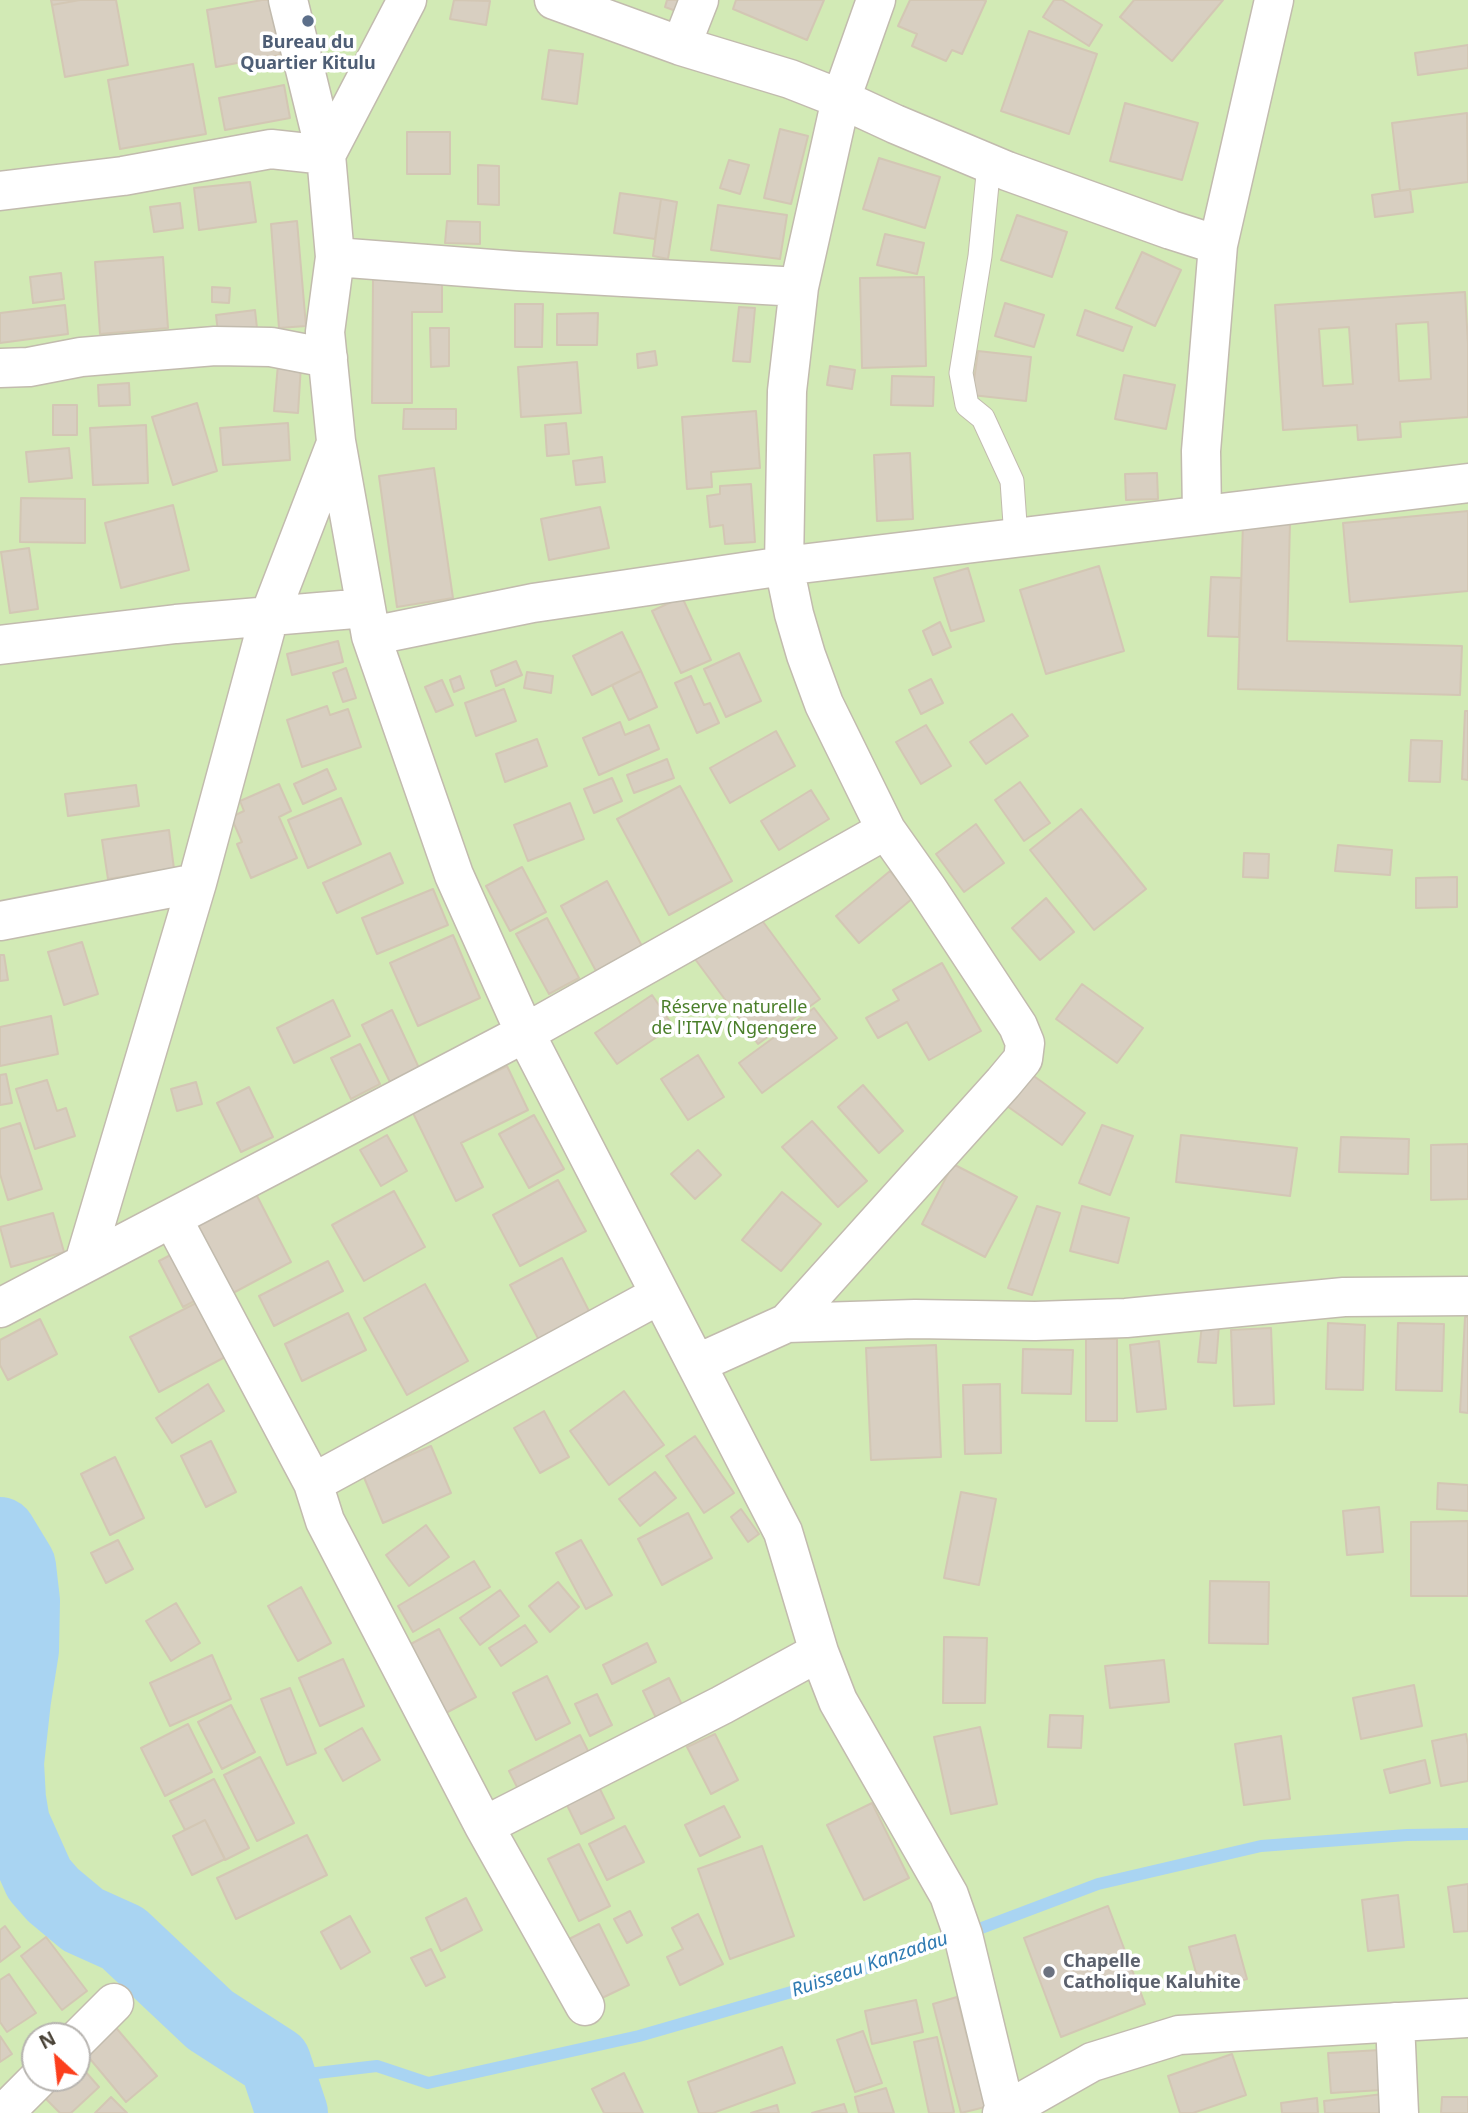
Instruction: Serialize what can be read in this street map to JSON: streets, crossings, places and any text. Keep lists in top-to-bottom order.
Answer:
{
  "water": ["Ruisseau Kanzadau"],
  "parks": ["Réserve naturelle de l'ITAV (Ngengere"],
  "places": ["Bureau du Quartier Kitulu", "Chapelle Catholique Kaluhite"],
  "north": "top left"
}
